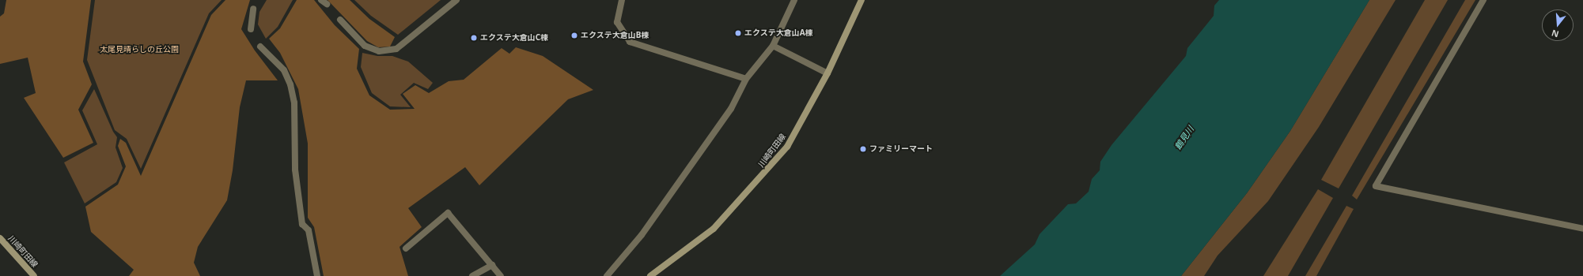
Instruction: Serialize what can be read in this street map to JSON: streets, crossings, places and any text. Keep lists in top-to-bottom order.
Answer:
{
  "streets": {
    "main road": ["川崎町田線"]
  },
  "water": ["鶴見川"],
  "parks": ["太尾見晴らしの丘公園"],
  "places": [
    "エクステ大倉山A棟",
    "エクステ大倉山B棟",
    "エクステ大倉山C棟",
    "ファミリーマート"
  ],
  "north": "bottom"
}
